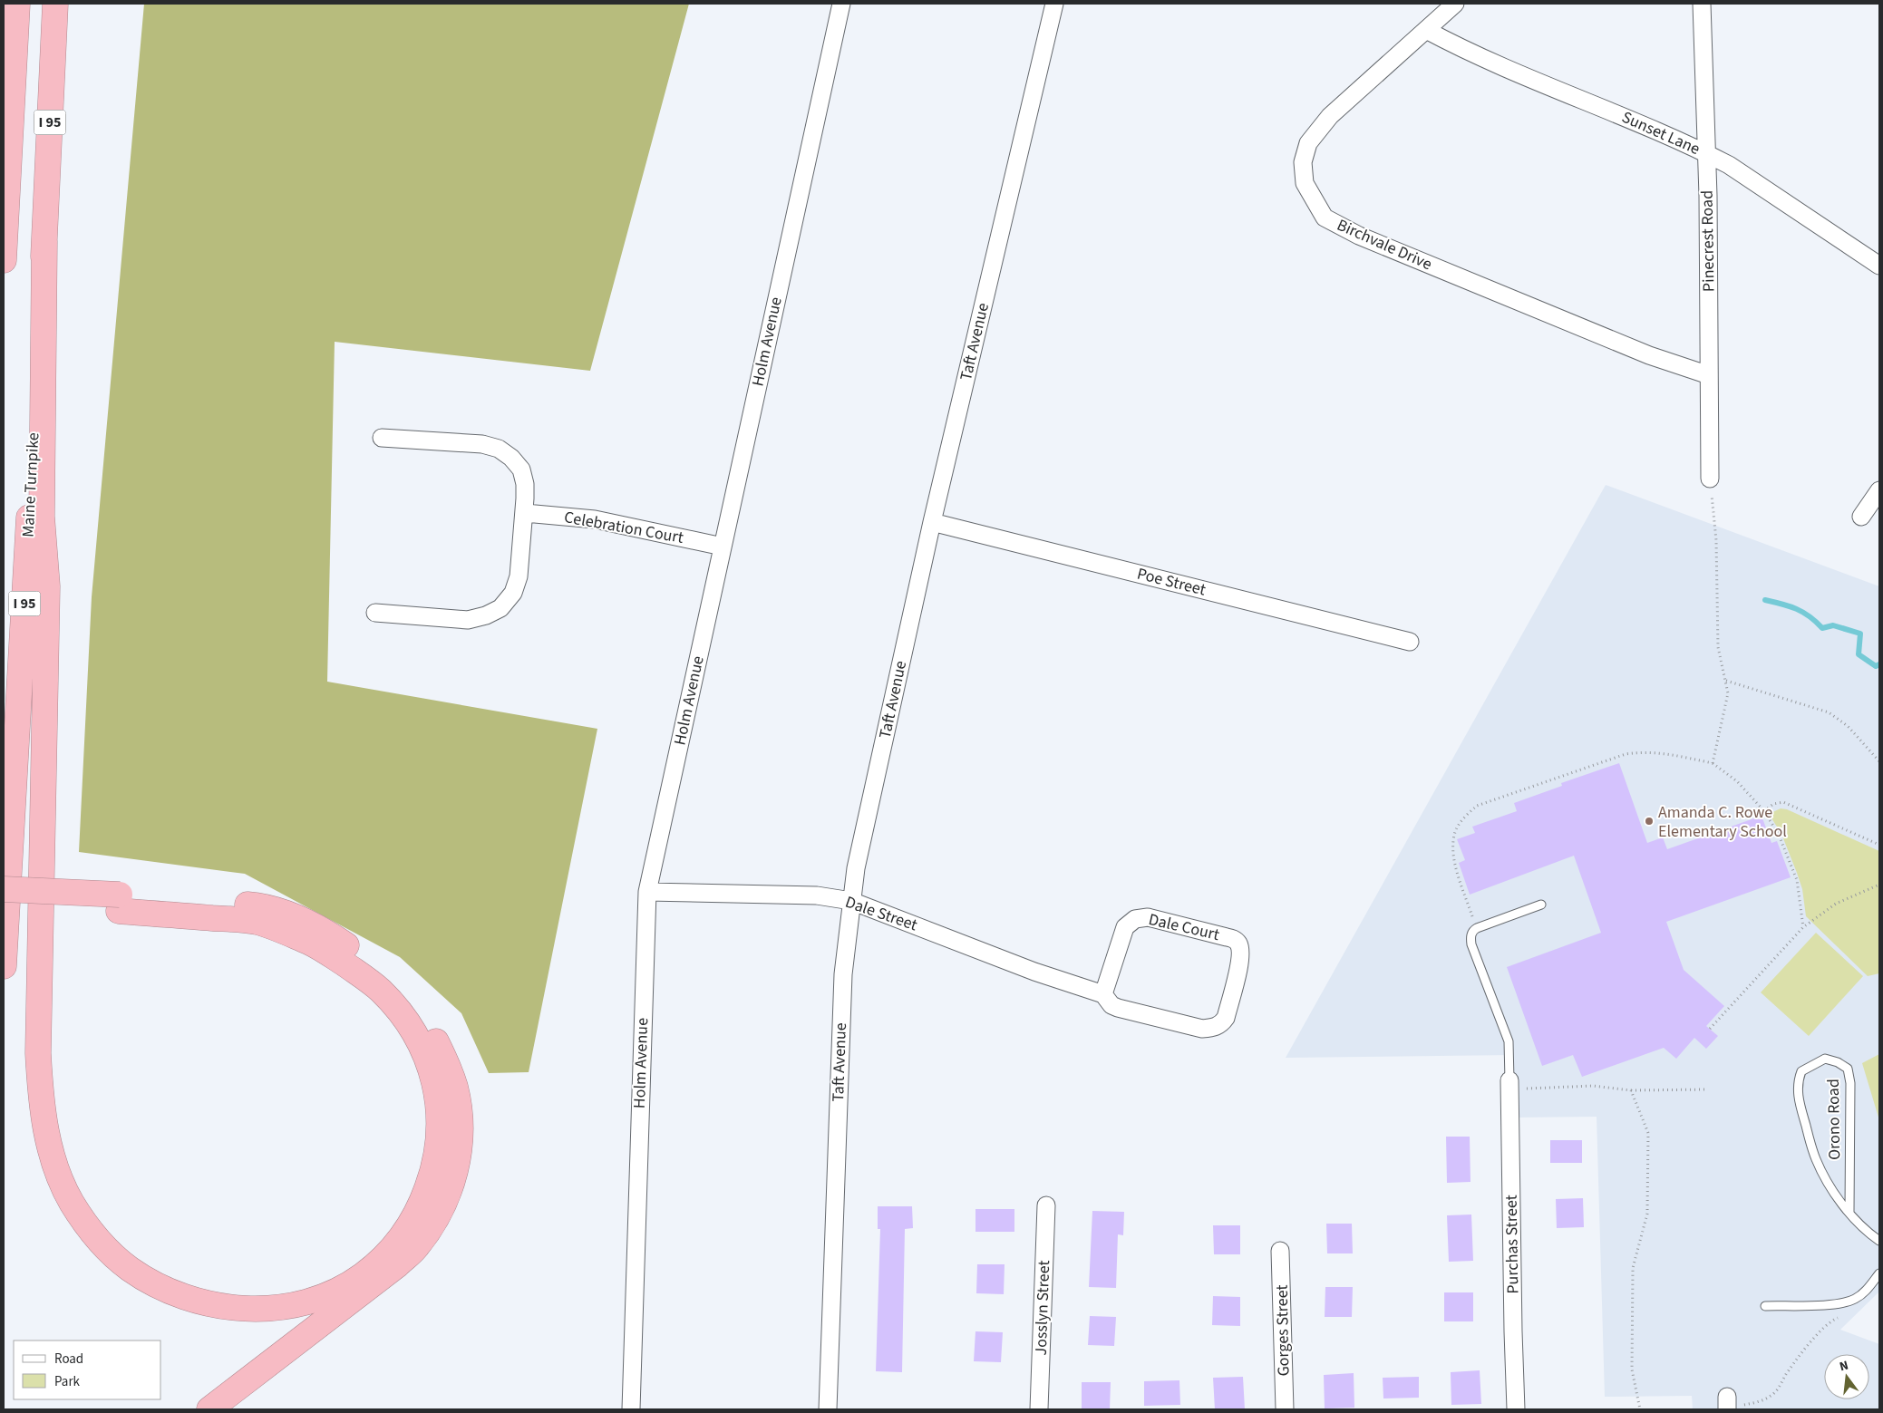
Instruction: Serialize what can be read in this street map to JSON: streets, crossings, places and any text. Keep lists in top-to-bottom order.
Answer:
{
  "streets": {
    "highway": ["I 95", "Maine Turnpike"],
    "street": [
      "Sunset Lane",
      "Pinecrest Road",
      "Birchvale Drive",
      "Holm Avenue",
      "Taft Avenue",
      "Celebration Court",
      "Poe Street",
      "Dale Street",
      "Dale Court",
      "Purchas Street",
      "Josslyn Street",
      "Gorges Street"
    ],
    "lane": ["Orono Road"]
  },
  "crossings": [
    ["Sunset Lane", "Pinecrest Road"],
    ["Sunset Lane", "Birchvale Drive"],
    ["Pinecrest Road", "Birchvale Drive"],
    ["Holm Avenue", "Celebration Court"],
    ["Holm Avenue", "Dale Street"],
    ["Taft Avenue", "Poe Street"],
    ["Taft Avenue", "Dale Street"],
    ["Dale Street", "Dale Court"]
  ],
  "places": ["Amanda C. Rowe Elementary School"],
  "legend": ["Road", "Park"],
  "north": "top"
}
